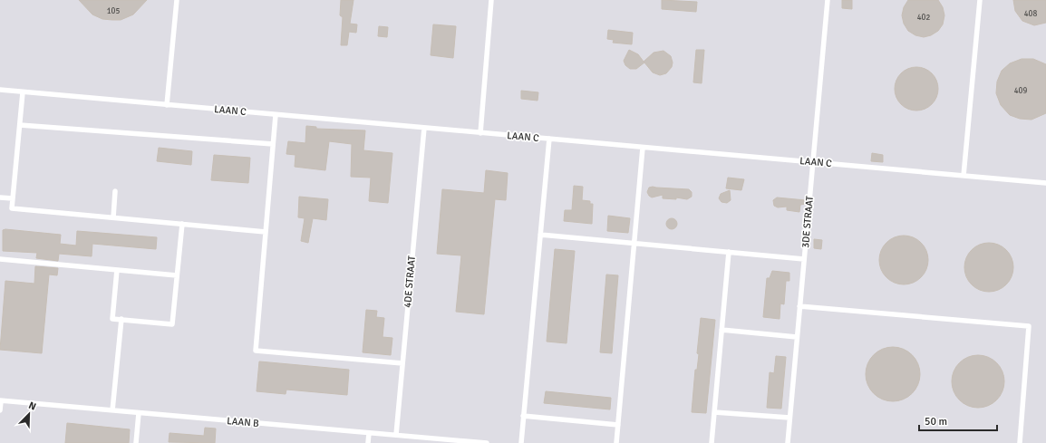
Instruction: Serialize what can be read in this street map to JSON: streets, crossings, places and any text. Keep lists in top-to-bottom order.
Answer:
{
  "streets": {
    "lane": [
      "LAAN C",
      "3DE STRAAT",
      "4DE STRAAT",
      "LAAN B"
    ]
  },
  "crossings": [
    ["LAAN C", "3DE STRAAT"],
    ["LAAN C", "4DE STRAAT"],
    ["4DE STRAAT", "LAAN B"]
  ],
  "house_numbers": [
    "105",
    "408",
    "402",
    "409"
  ],
  "scale_bar": "50 m",
  "north": "top right"
}
